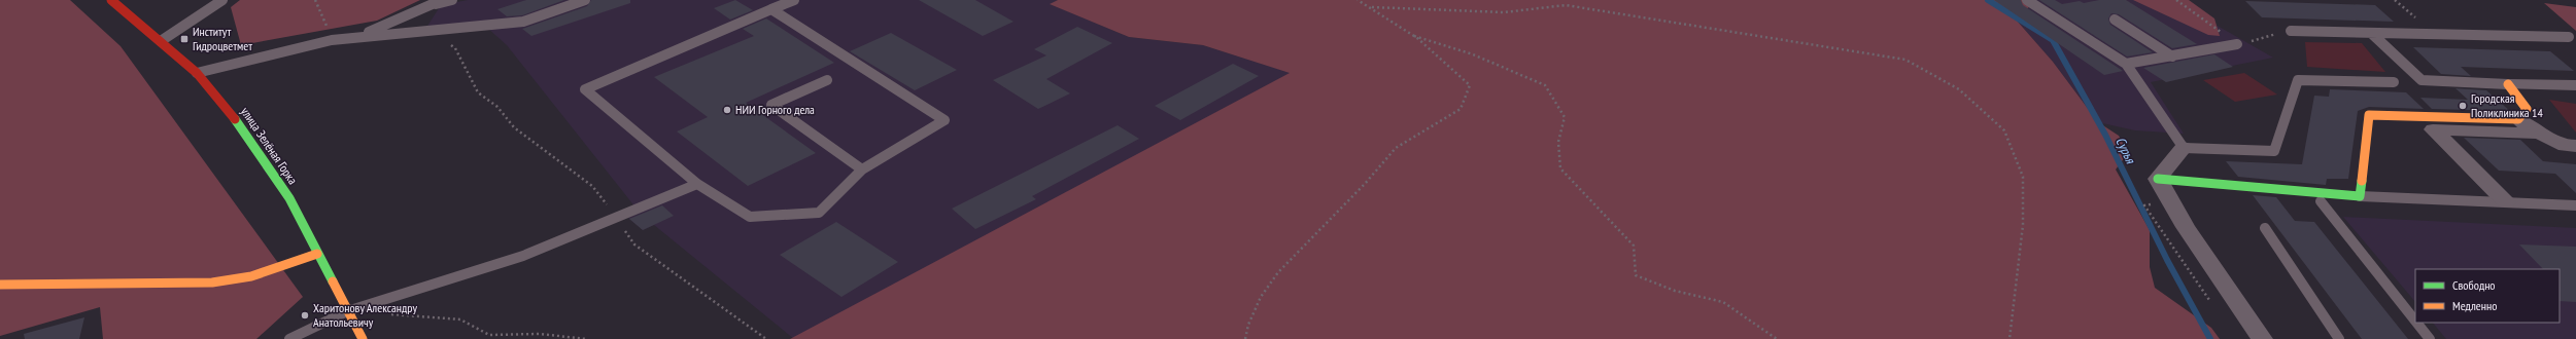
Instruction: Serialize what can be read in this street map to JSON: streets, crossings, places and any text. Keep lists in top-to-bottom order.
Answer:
{
  "streets": {
    "street": ["улица Зелёная Горка"]
  },
  "water": ["Сурья"],
  "places": {
    "transit": ["Институт Гидроцветмет"],
    "other": ["Городская Поликлиника 14", "НИИ Горного дела", "Харитонову Александру Анатольевичу"]
  },
  "legend": ["Свободно", "Медленно"]
}
